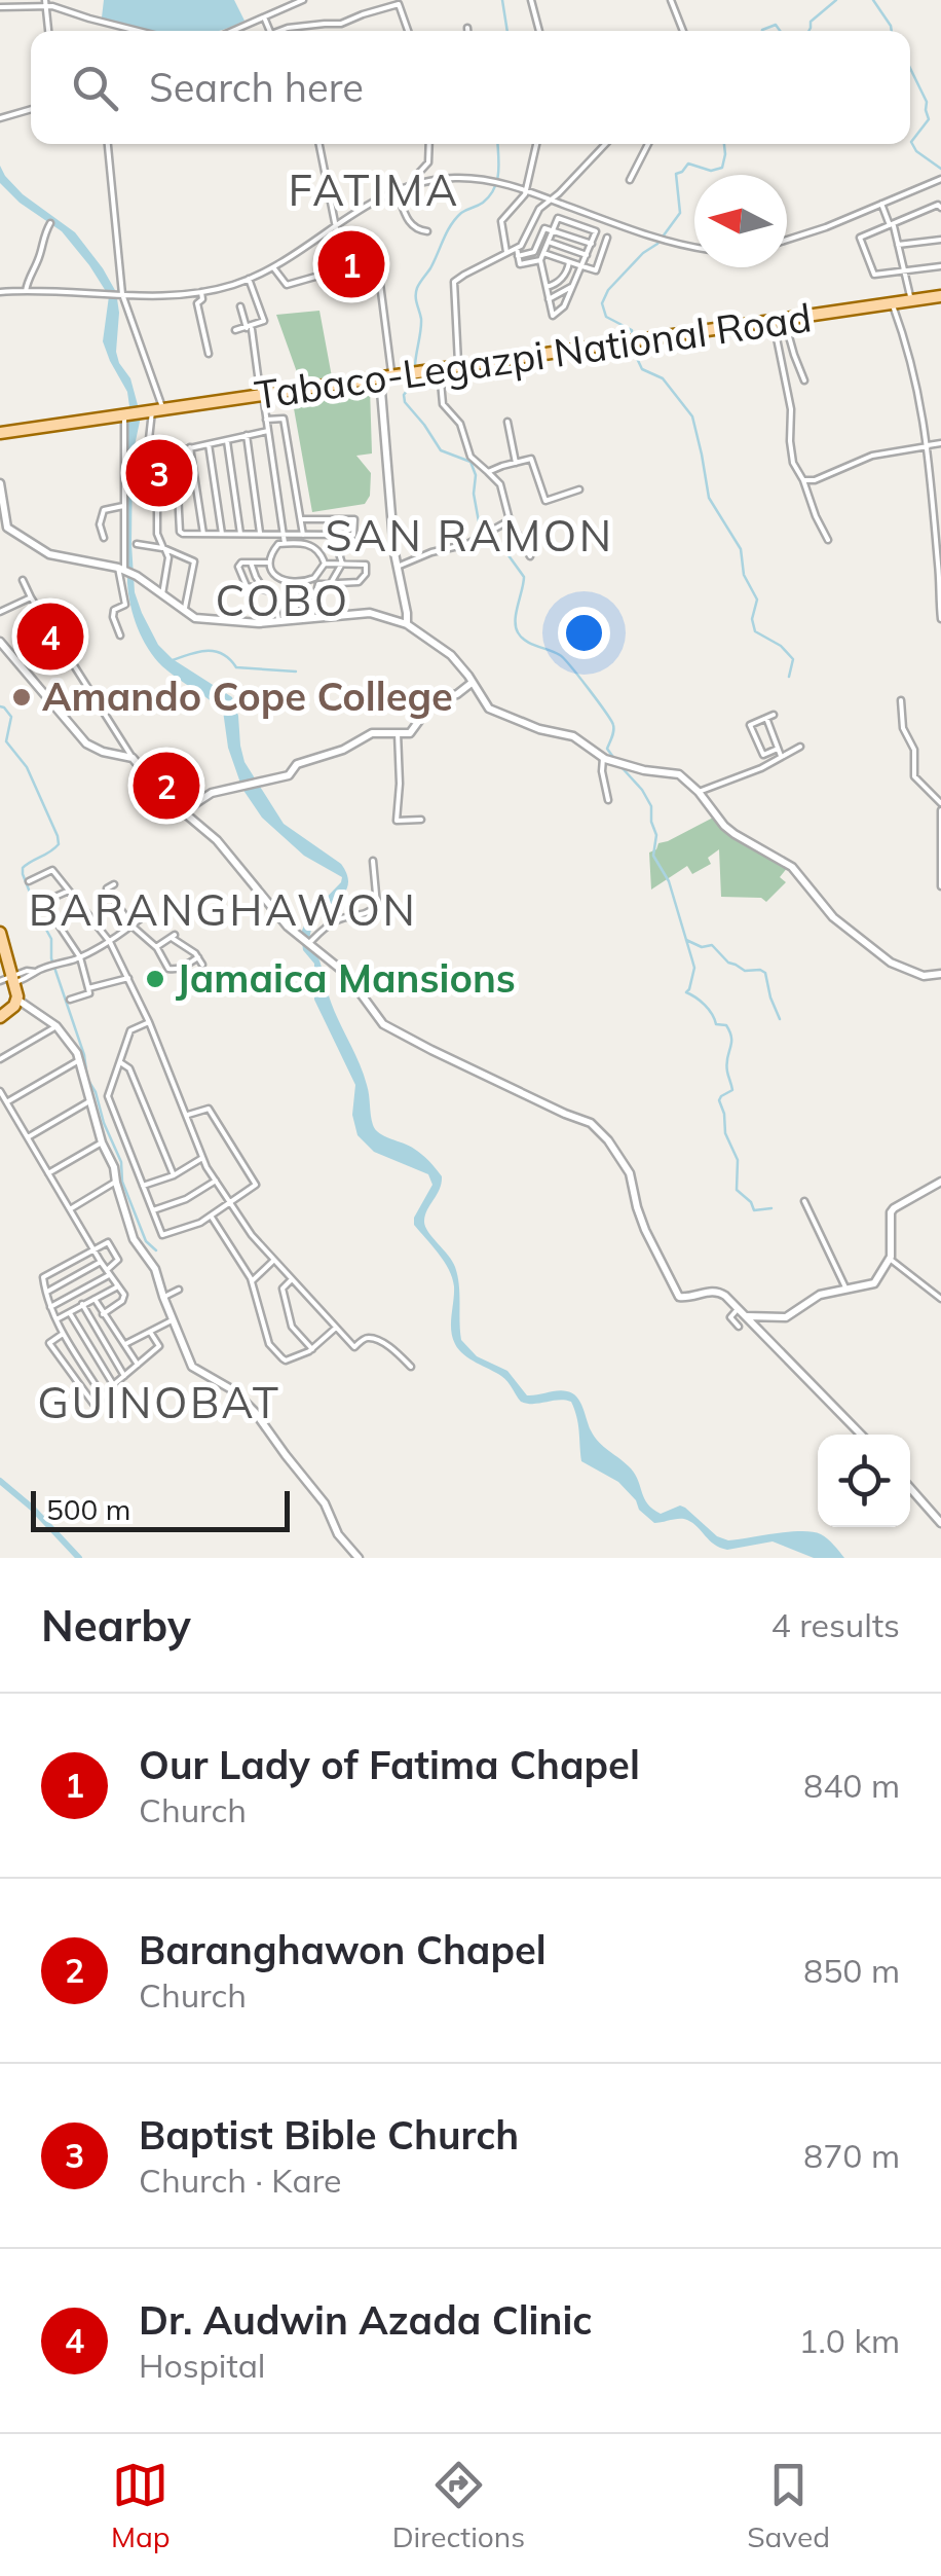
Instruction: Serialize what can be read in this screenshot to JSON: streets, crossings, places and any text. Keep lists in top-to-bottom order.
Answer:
{
  "streets": {
    "main road": ["Tabaco-Legazpi National Road"]
  },
  "districts": [
    "FATIMA",
    "SAN RAMON",
    "COBO",
    "BARANGHAWON",
    "GUINOBAT"
  ],
  "places": ["Amando Cope College", "Jamaica Mansions"],
  "scale_bar": "500 m",
  "north": "left",
  "page": {
    "search": "Search here",
    "pins": [
      "1",
      "3",
      "4",
      "2"
    ],
    "scale": "500 m",
    "heading": ["Nearby", "4 results"],
    "list": [
      {
        "mark": "1",
        "name": "Our Lady of Fatima Chapel",
        "note": "Church",
        "value": "840 m"
      },
      {
        "mark": "2",
        "name": "Baranghawon Chapel",
        "note": "Church",
        "value": "850 m"
      },
      {
        "mark": "3",
        "name": "Baptist Bible Church",
        "note": "Church · Kare",
        "value": "870 m"
      },
      {
        "mark": "4",
        "name": "Dr. Audwin Azada Clinic",
        "note": "Hospital",
        "value": "1.0 km"
      }
    ],
    "nav": ["Map", "Directions", "Saved"]
  }
}
